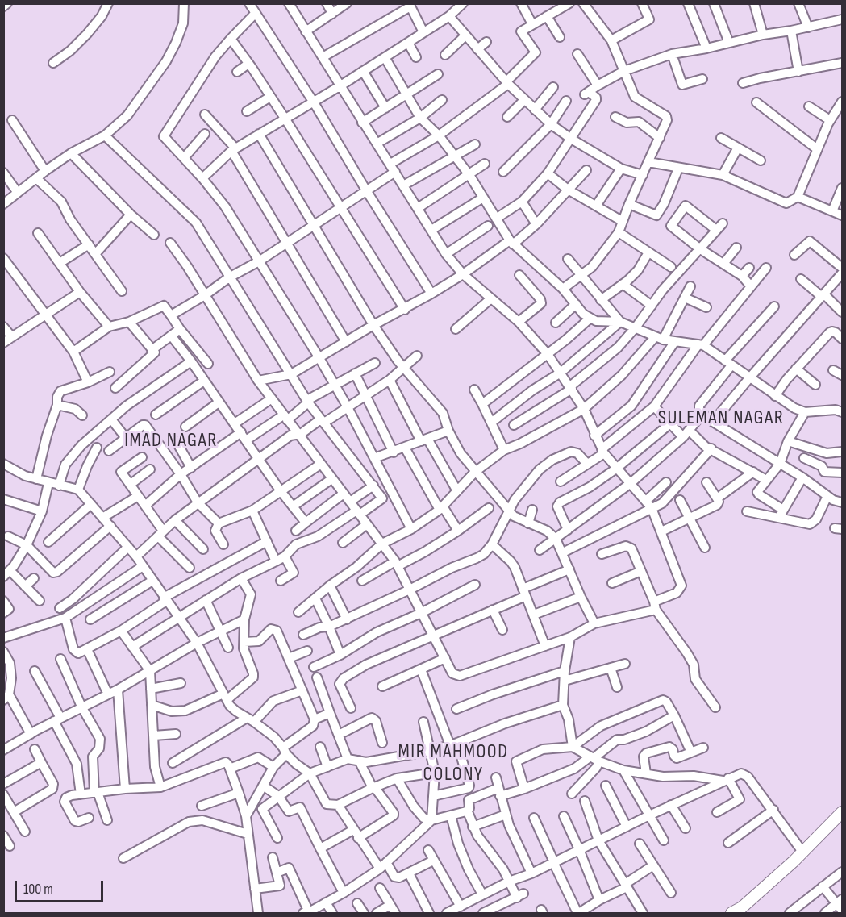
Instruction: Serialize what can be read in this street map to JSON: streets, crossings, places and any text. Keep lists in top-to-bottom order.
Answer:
{
  "districts": ["SULEMAN NAGAR", "IMAD NAGAR", "MIR MAHMOOD COLONY"],
  "scale_bar": "100 m"
}
